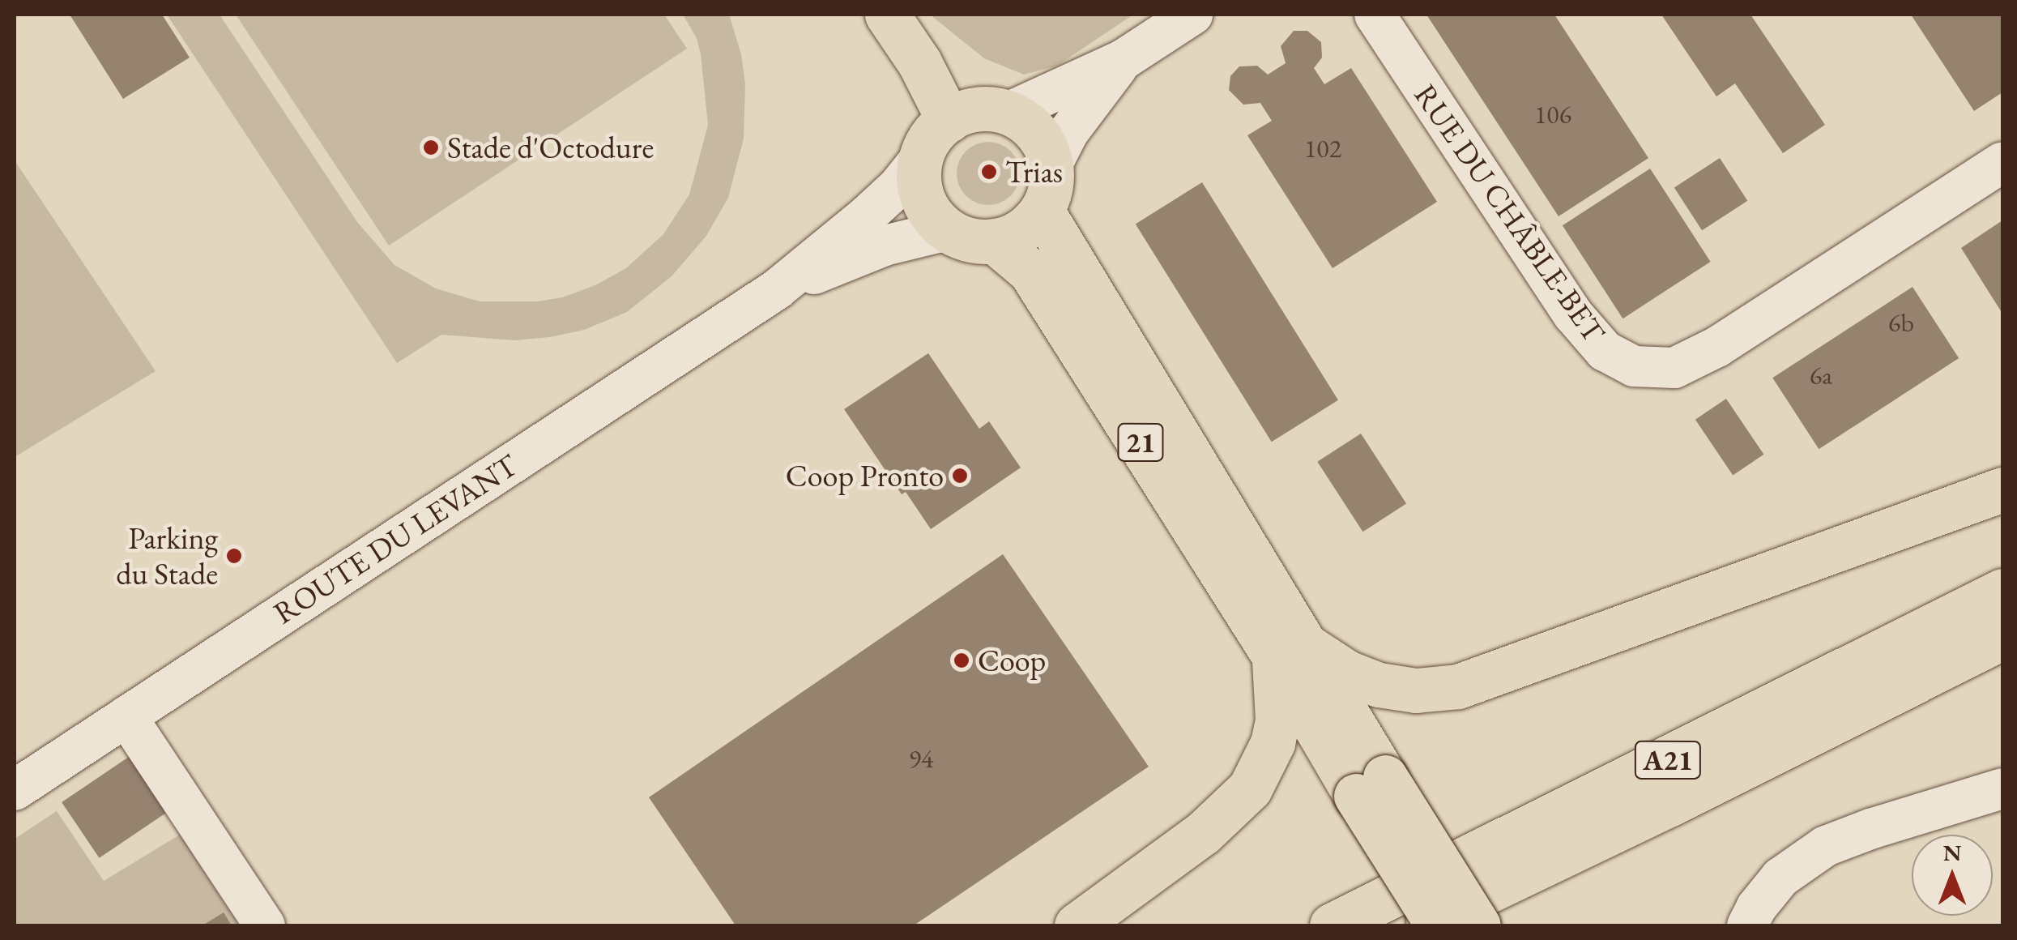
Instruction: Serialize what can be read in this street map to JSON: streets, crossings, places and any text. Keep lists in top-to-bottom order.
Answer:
{
  "streets": {
    "main road": ["21", "A21"],
    "street": ["RUE DU CHÂBLE-BET", "ROUTE DU LEVANT"]
  },
  "crossings": [
    ["21", "ROUTE DU LEVANT"]
  ],
  "places": [
    "Stade d'Octodure",
    "Trias",
    "Coop Pronto",
    "Parking du Stade",
    "Coop"
  ],
  "house_numbers": [
    "106",
    "102",
    "6b",
    "6a",
    "94"
  ],
  "north": "top"
}
